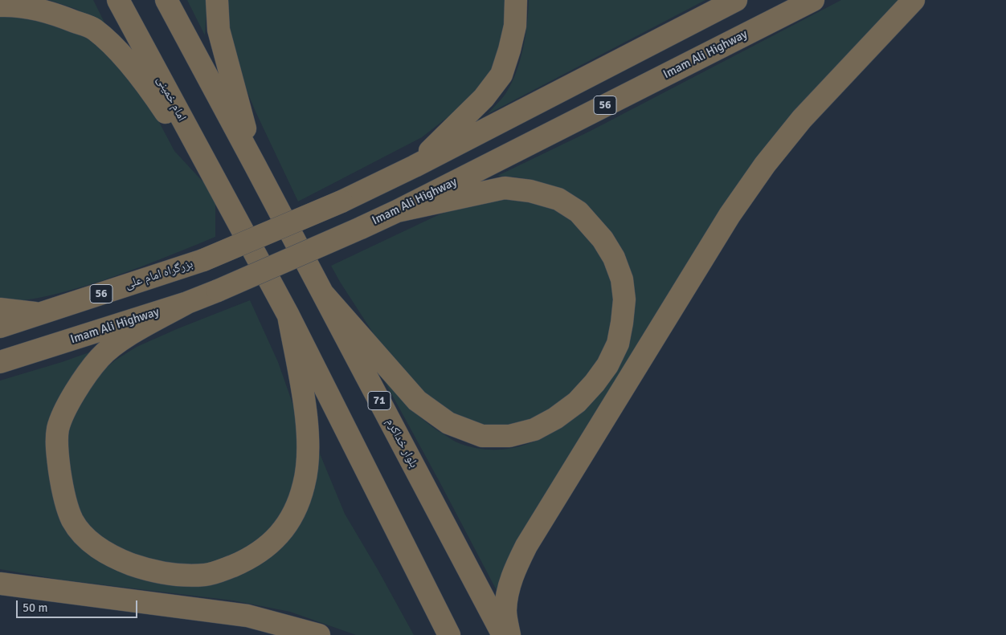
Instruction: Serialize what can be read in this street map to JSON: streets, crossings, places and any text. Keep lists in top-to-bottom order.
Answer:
{
  "streets": {
    "highway": [
      "Imam Ali Highway",
      "امام خمینی",
      "56",
      "بزرگراه امام علی",
      "71",
      "بلوار خداکرم"
    ]
  },
  "crossings": [
    ["56", "بزرگراه امام علی"]
  ],
  "scale_bar": "50 m"
}
